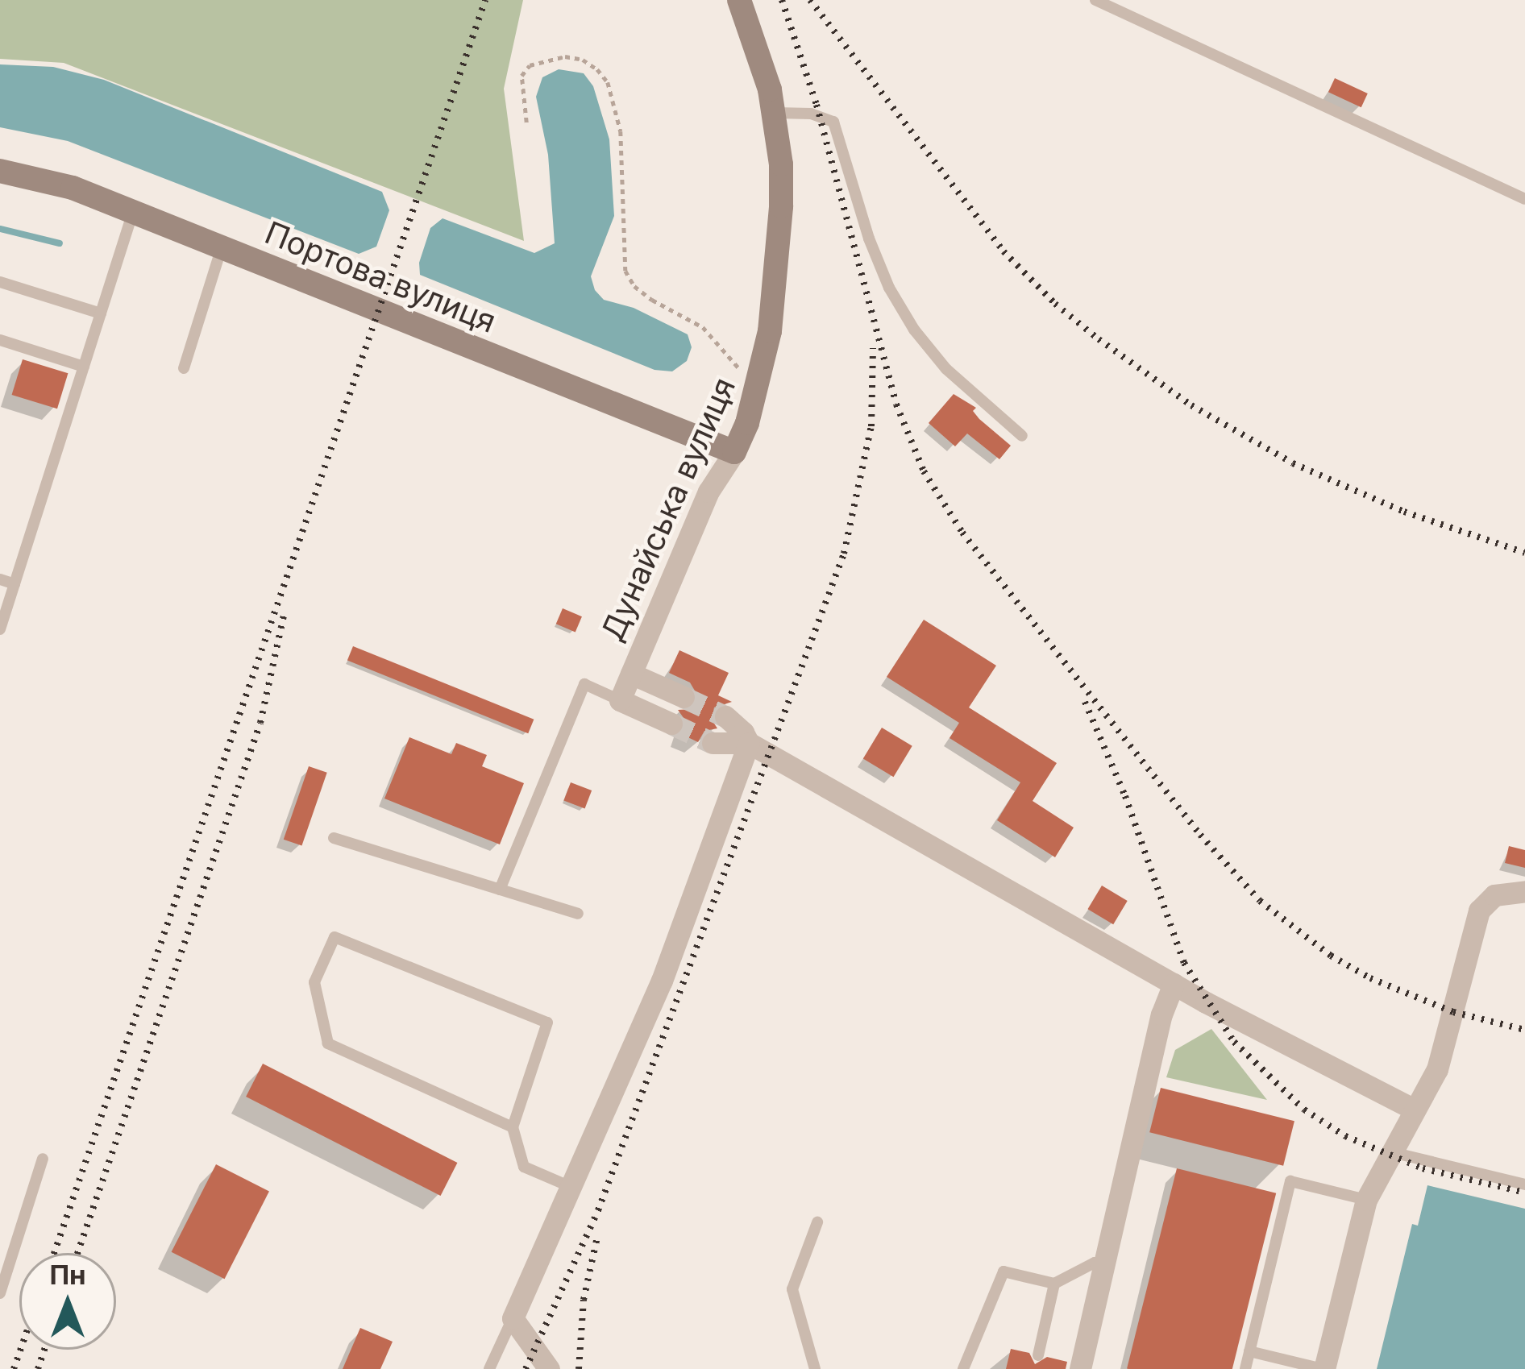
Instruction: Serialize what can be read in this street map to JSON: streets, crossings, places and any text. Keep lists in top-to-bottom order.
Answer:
{
  "streets": {
    "street": ["Портова вулиця", "Дунайська вулиця"]
  },
  "crossings": [
    ["Портова вулиця", "Дунайська вулиця"]
  ],
  "north": "top"
}
